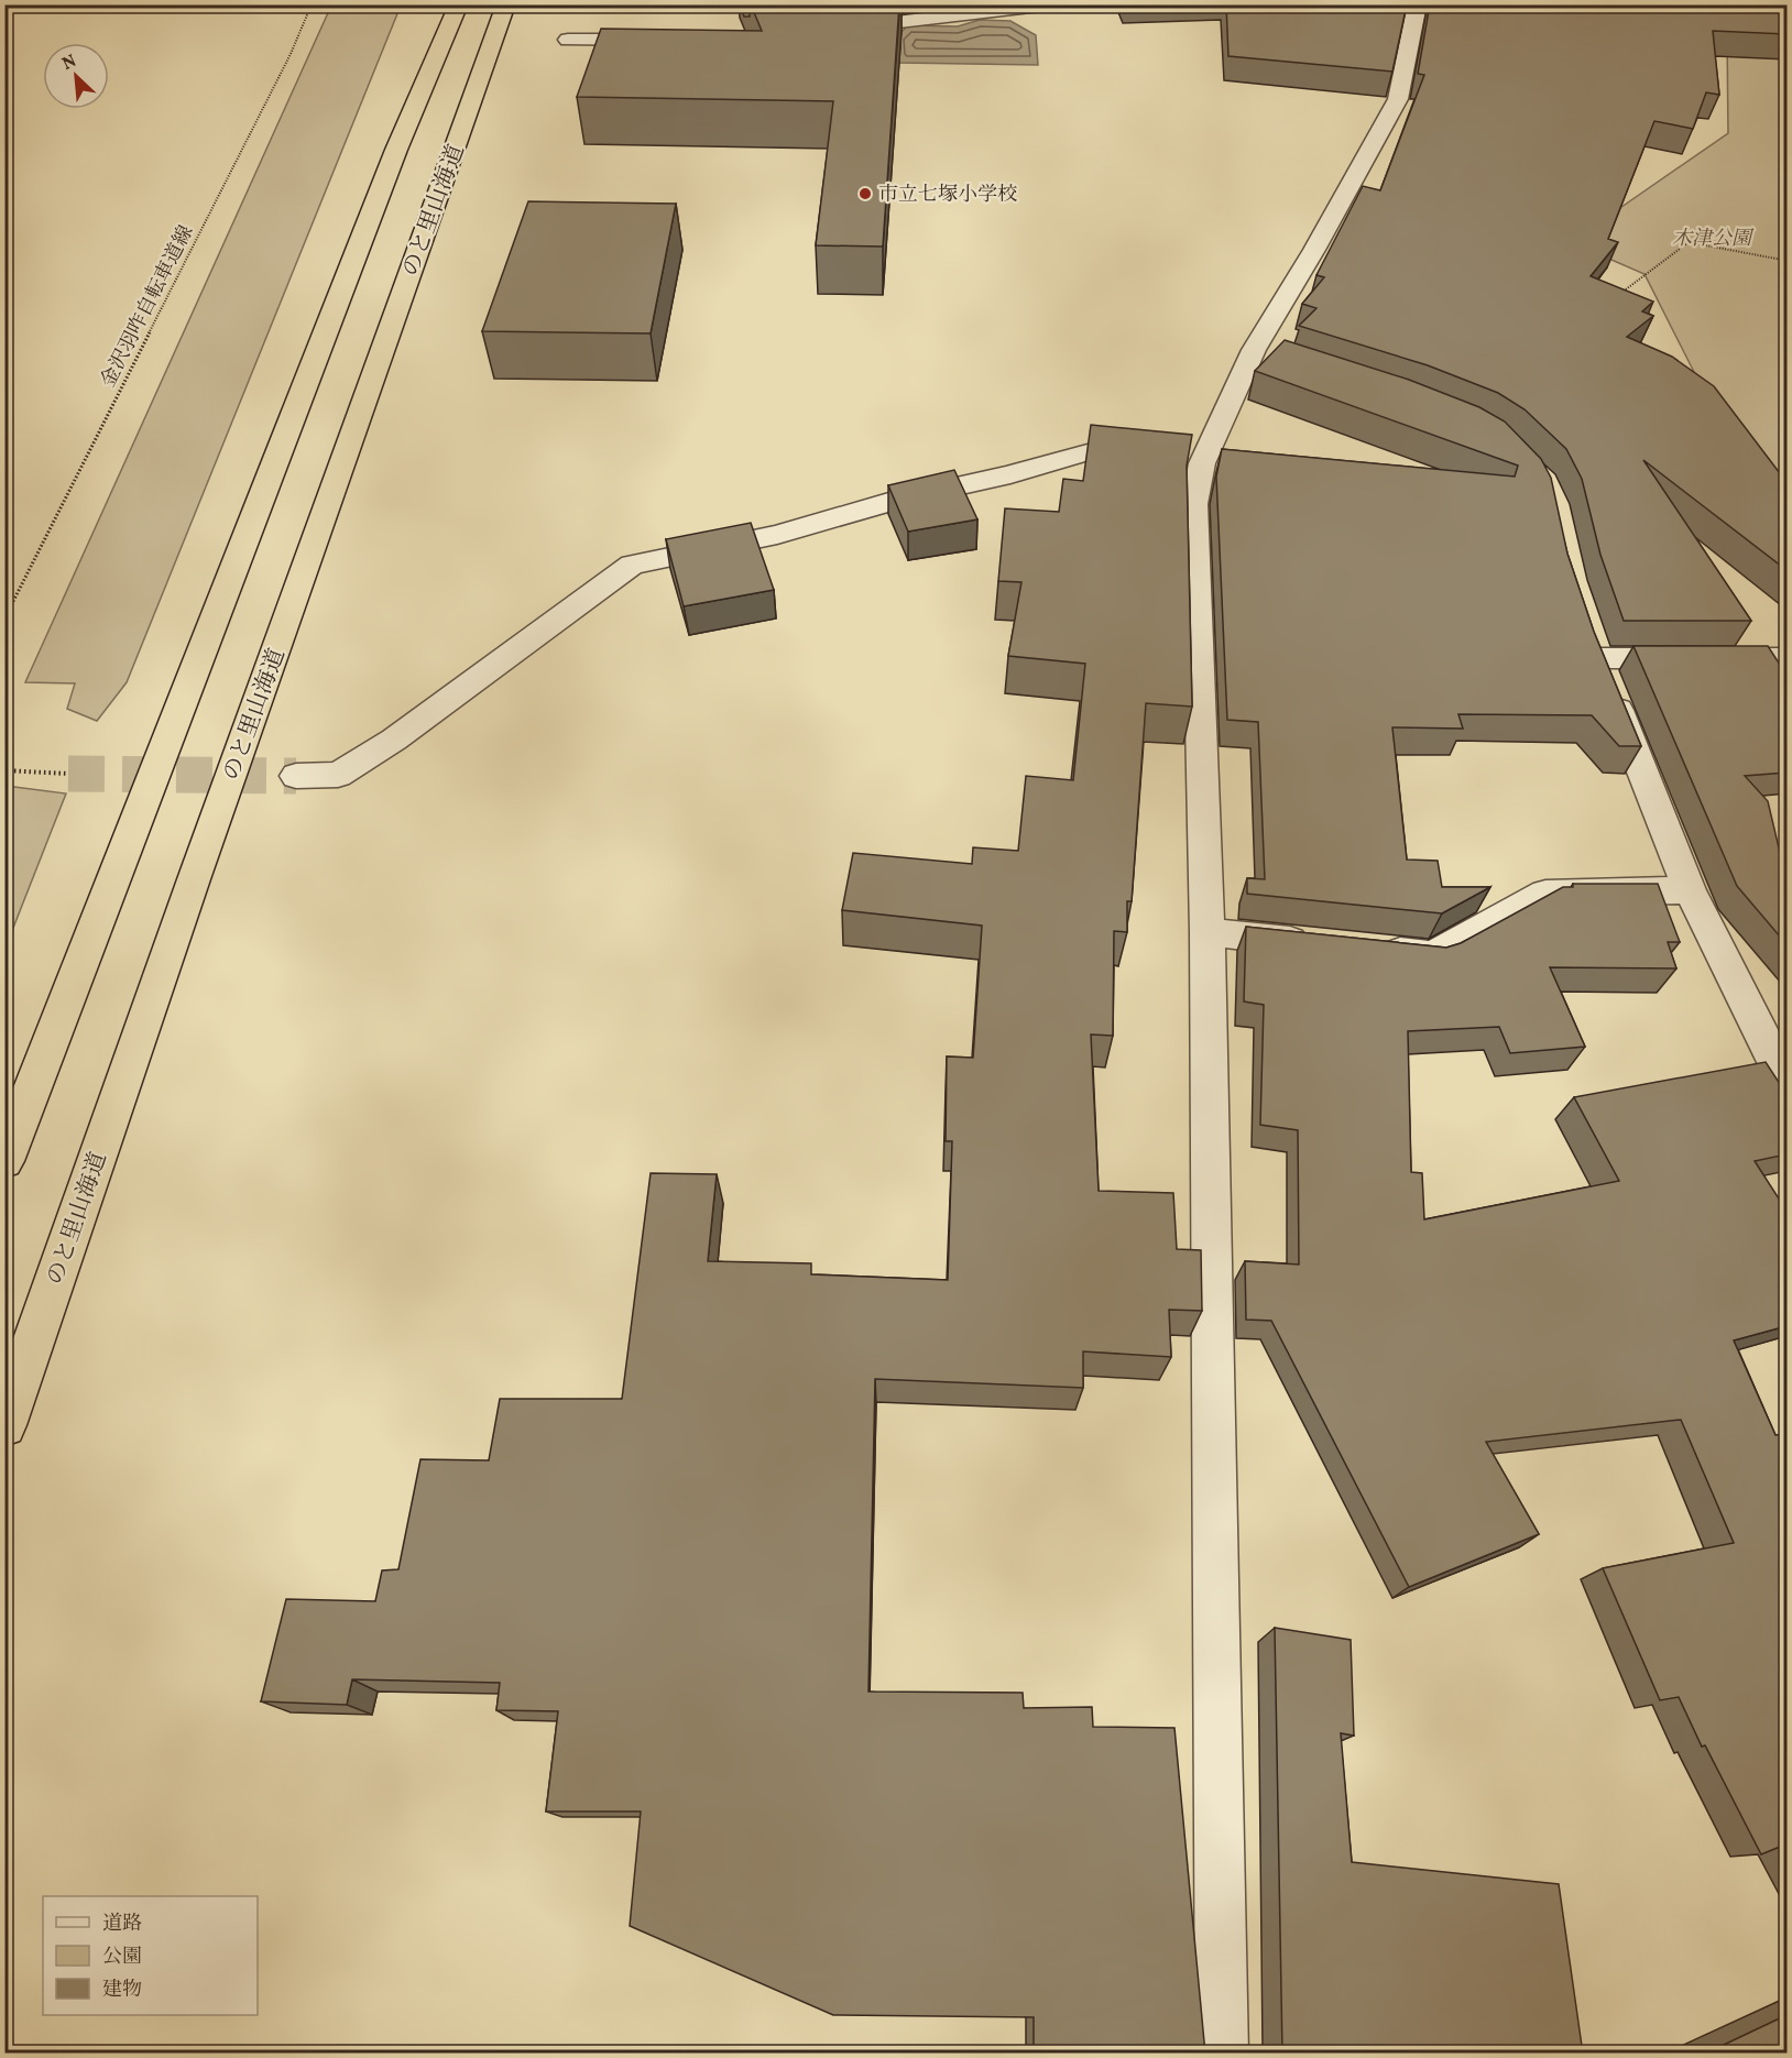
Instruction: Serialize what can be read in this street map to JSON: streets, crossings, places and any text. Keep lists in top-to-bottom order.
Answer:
{
  "streets": {
    "highway": ["のと里山海道"],
    "path": ["金沢羽咋自転車道線"]
  },
  "parks": ["木津公園"],
  "places": ["市立七塚小学校"],
  "legend": ["道路", "公園", "建物"],
  "north": "top left"
}
